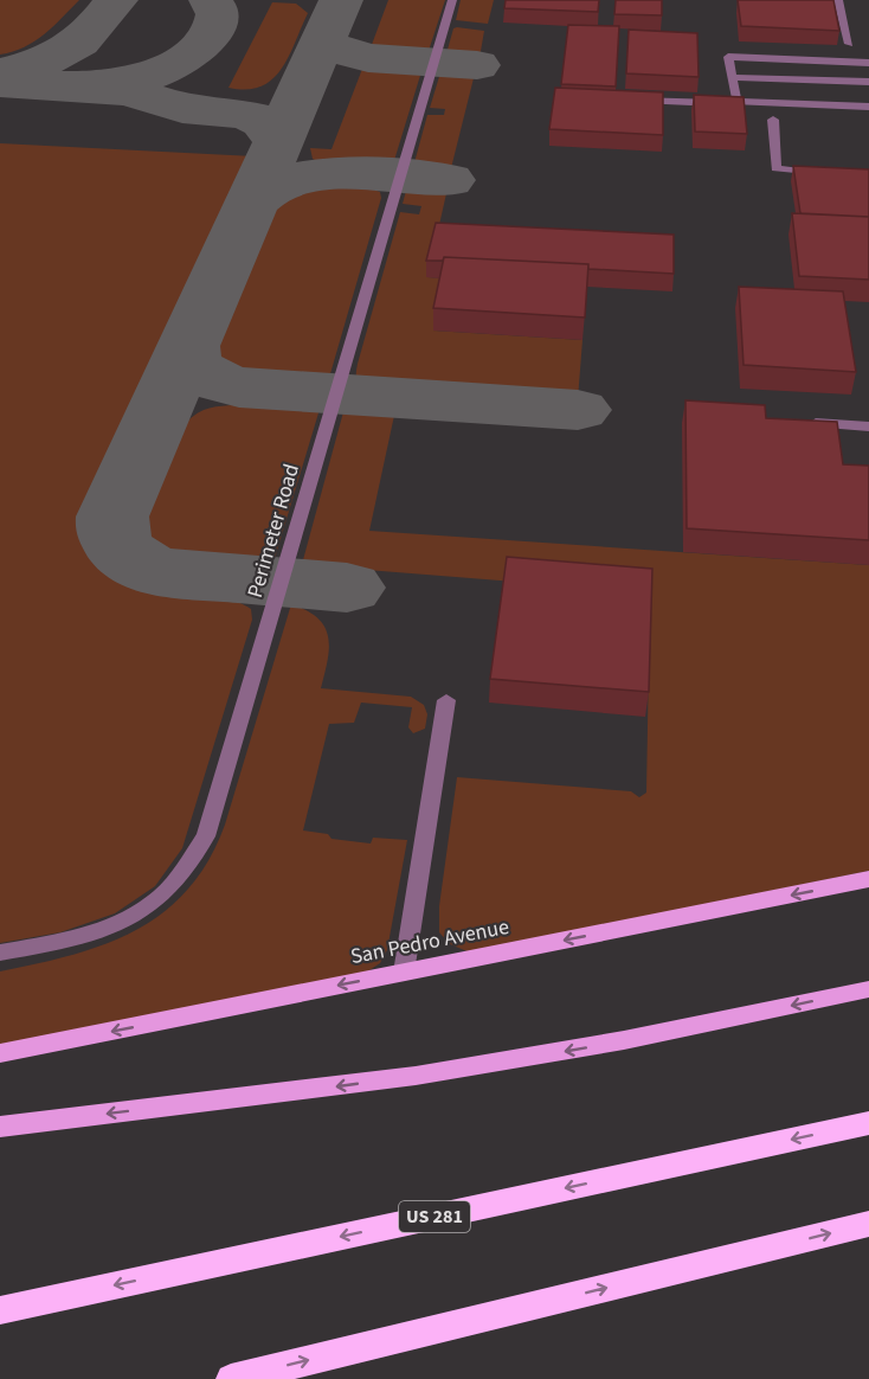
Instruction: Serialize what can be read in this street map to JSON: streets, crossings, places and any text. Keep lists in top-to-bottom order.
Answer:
{
  "streets": {
    "highway": ["US 281"],
    "main road": ["San Pedro Avenue"],
    "lane": ["Perimeter Road"]
  }
}
